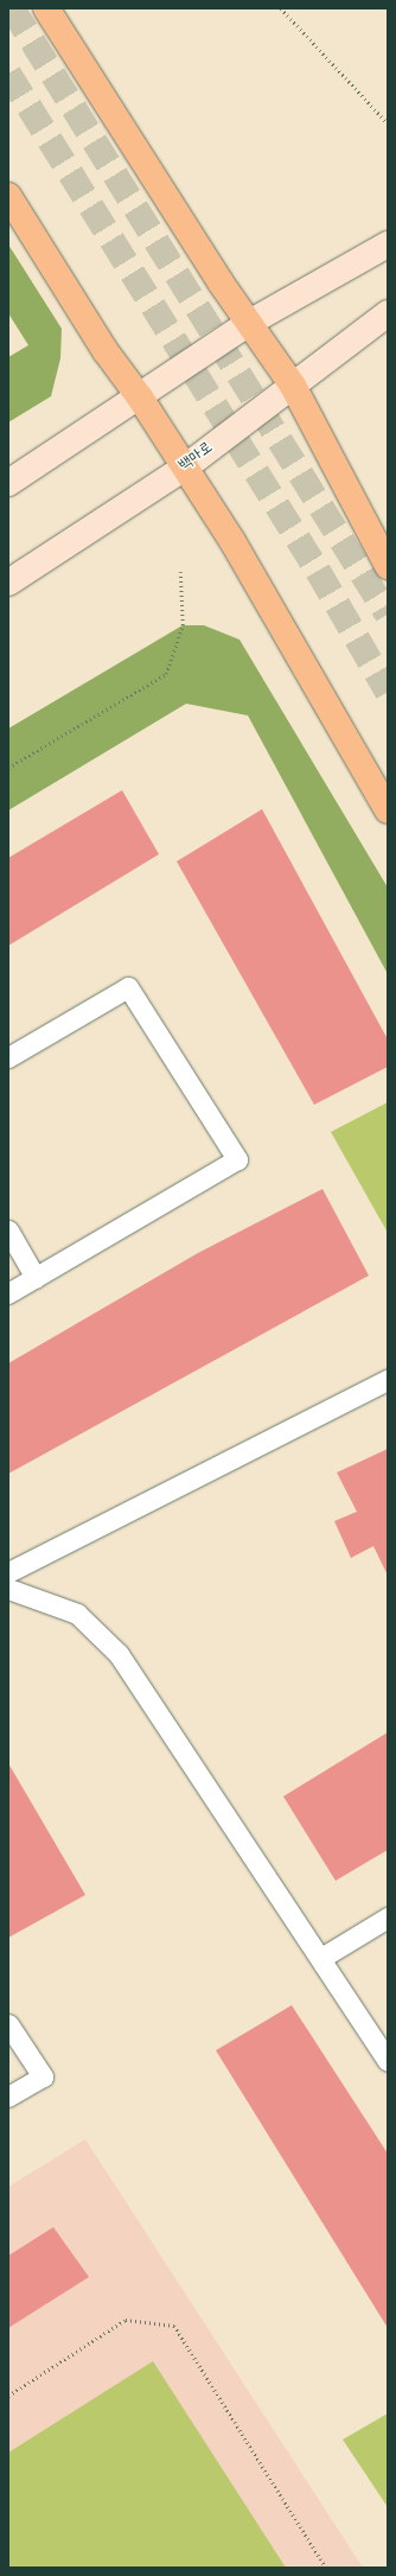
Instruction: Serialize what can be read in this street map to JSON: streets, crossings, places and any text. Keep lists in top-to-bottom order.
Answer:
{
  "streets": {
    "main road": ["백마로"]
  }
}
